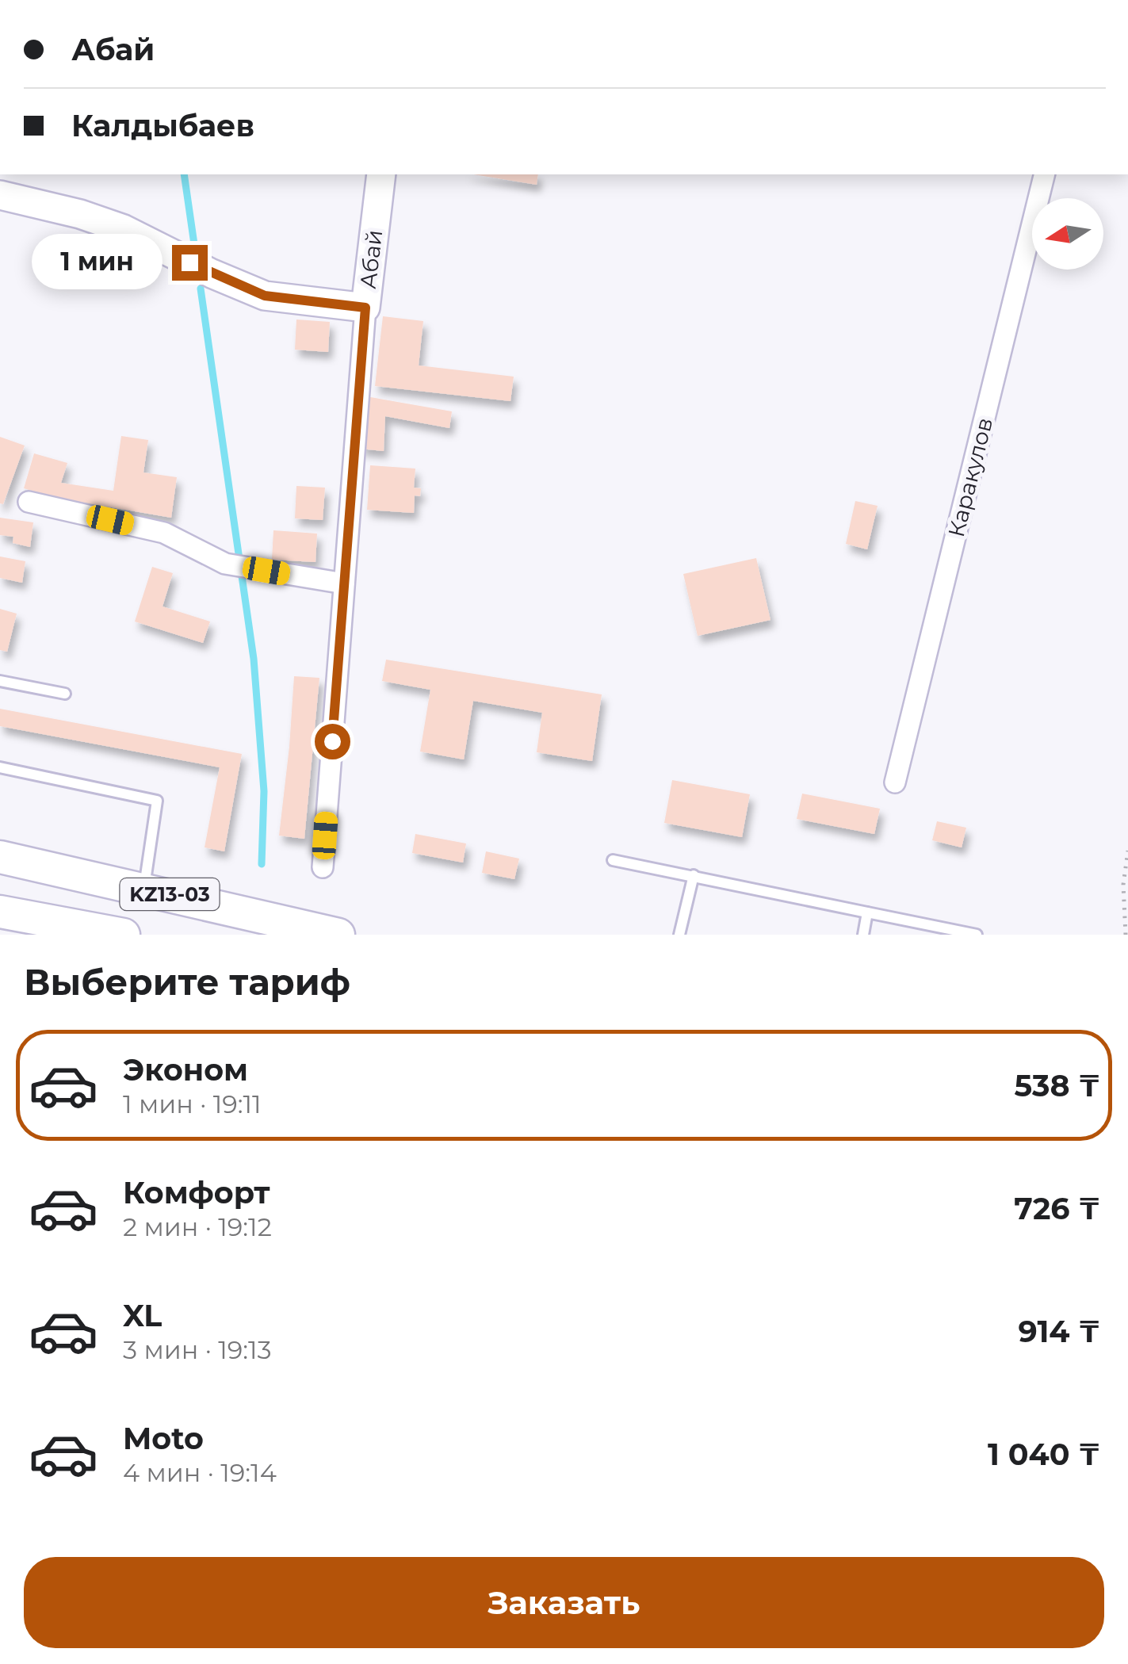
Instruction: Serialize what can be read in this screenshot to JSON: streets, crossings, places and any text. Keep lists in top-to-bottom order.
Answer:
{
  "streets": {
    "highway": ["KZ13-03"],
    "main road": ["Абай"],
    "street": ["Каракулов"]
  },
  "north": "left",
  "page": {
    "banner": ["Абай", "Калдыбаев"],
    "bubble": "1 мин",
    "heading": "Выберите тариф",
    "list": [
      {
        "name": "Эконом",
        "note": "1 мин · 19:11",
        "value": "538 ₸"
      },
      {
        "name": "Комфорт",
        "note": "2 мин · 19:12",
        "value": "726 ₸"
      },
      {
        "name": "XL",
        "note": "3 мин · 19:13",
        "value": "914 ₸"
      },
      {
        "name": "Moto",
        "note": "4 мин · 19:14",
        "value": "1 040 ₸"
      }
    ],
    "buttons": "Заказать"
  }
}
